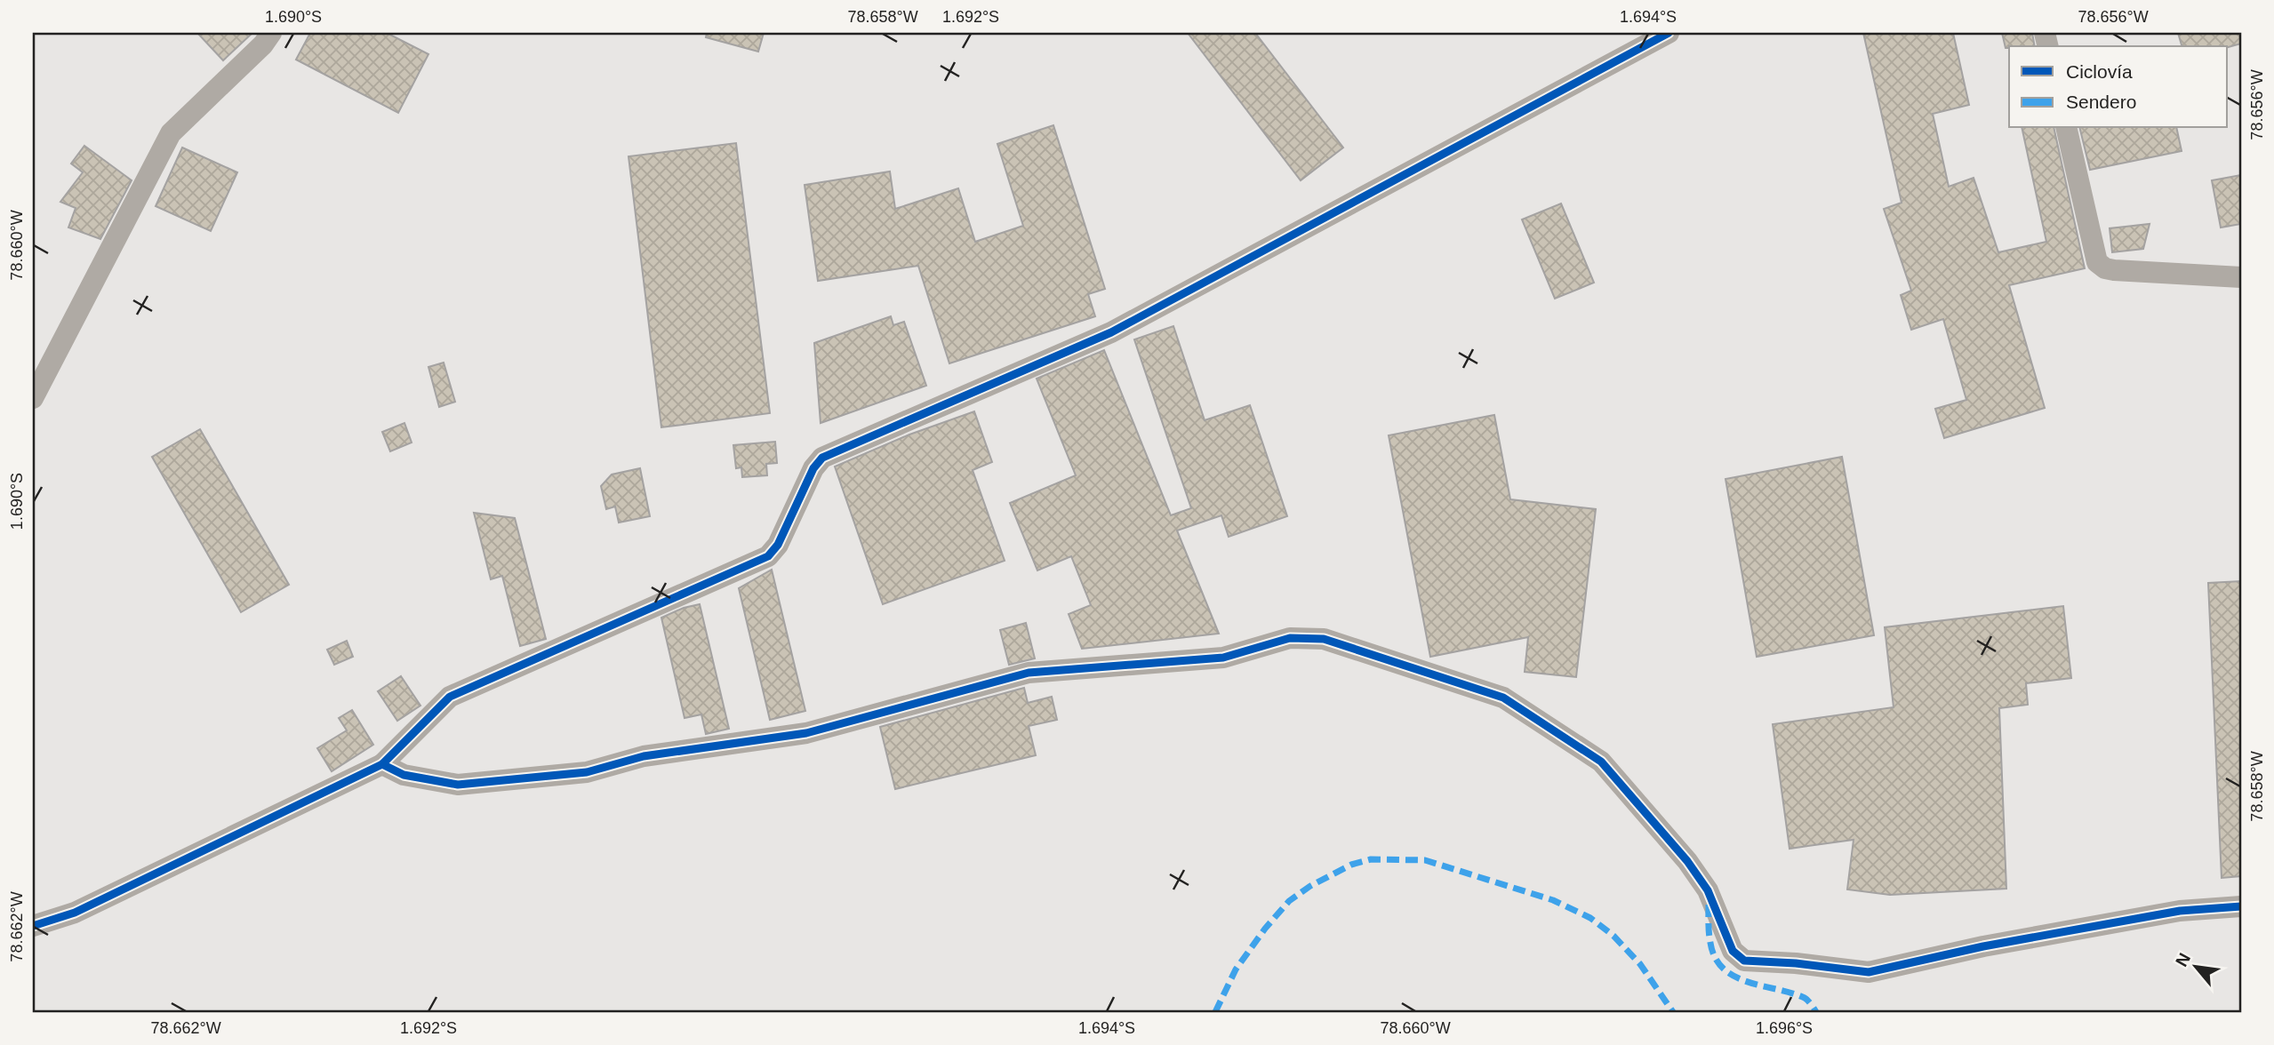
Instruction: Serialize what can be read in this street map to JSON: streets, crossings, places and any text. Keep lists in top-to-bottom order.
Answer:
{
  "legend": ["Ciclovía", "Sendero"],
  "north": "top left",
  "coordinates": [
    "1.690°S",
    "78.658°W",
    "1.692°S",
    "1.694°S",
    "78.656°W",
    "78.660°W",
    "78.662°W",
    "1.696°S"
  ]
}
